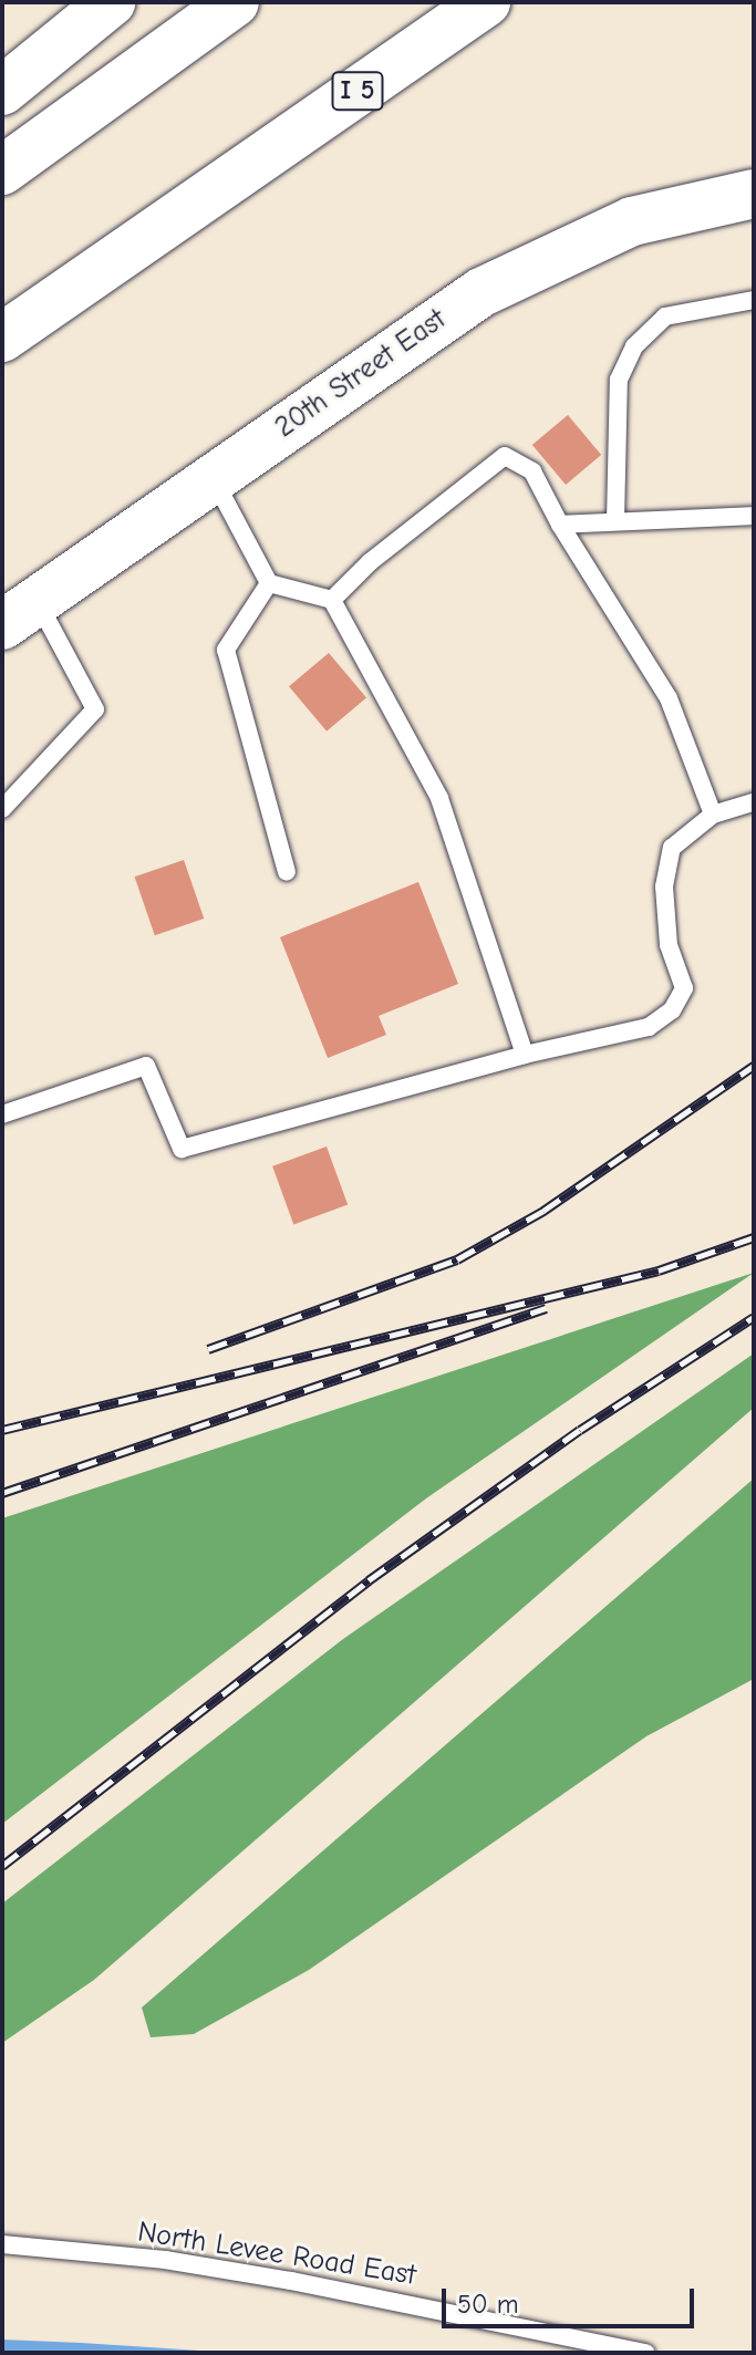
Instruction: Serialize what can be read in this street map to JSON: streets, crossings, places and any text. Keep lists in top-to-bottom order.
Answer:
{
  "streets": {
    "main road": ["I 5", "20th Street East"],
    "lane": ["North Levee Road East"]
  },
  "scale_bar": "50 m"
}
